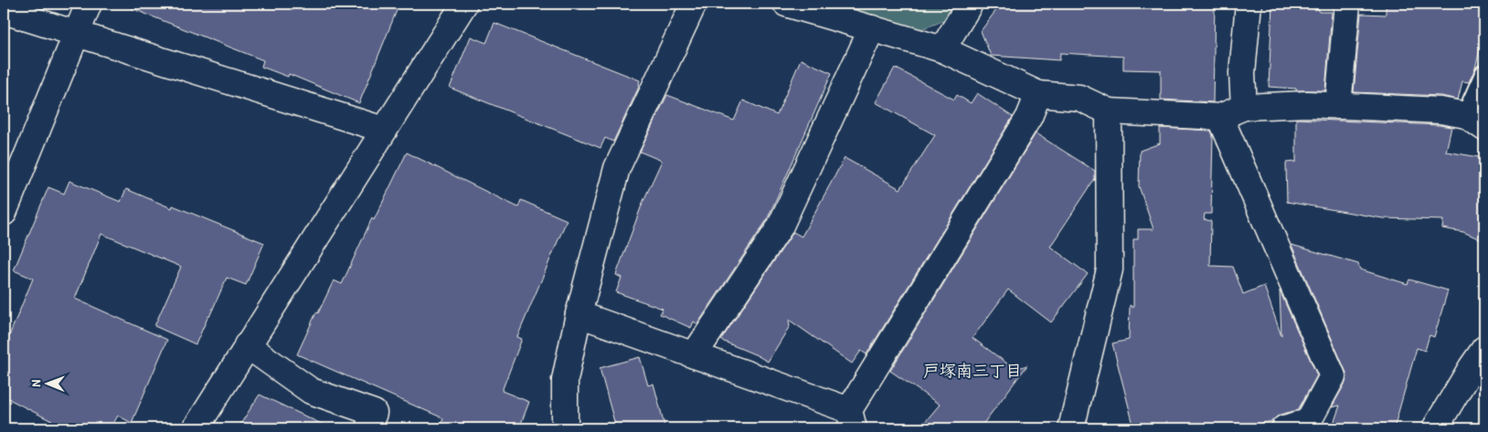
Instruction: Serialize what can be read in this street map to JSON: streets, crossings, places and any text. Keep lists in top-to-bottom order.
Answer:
{
  "districts": ["戸塚南三丁目"],
  "north": "left"
}
